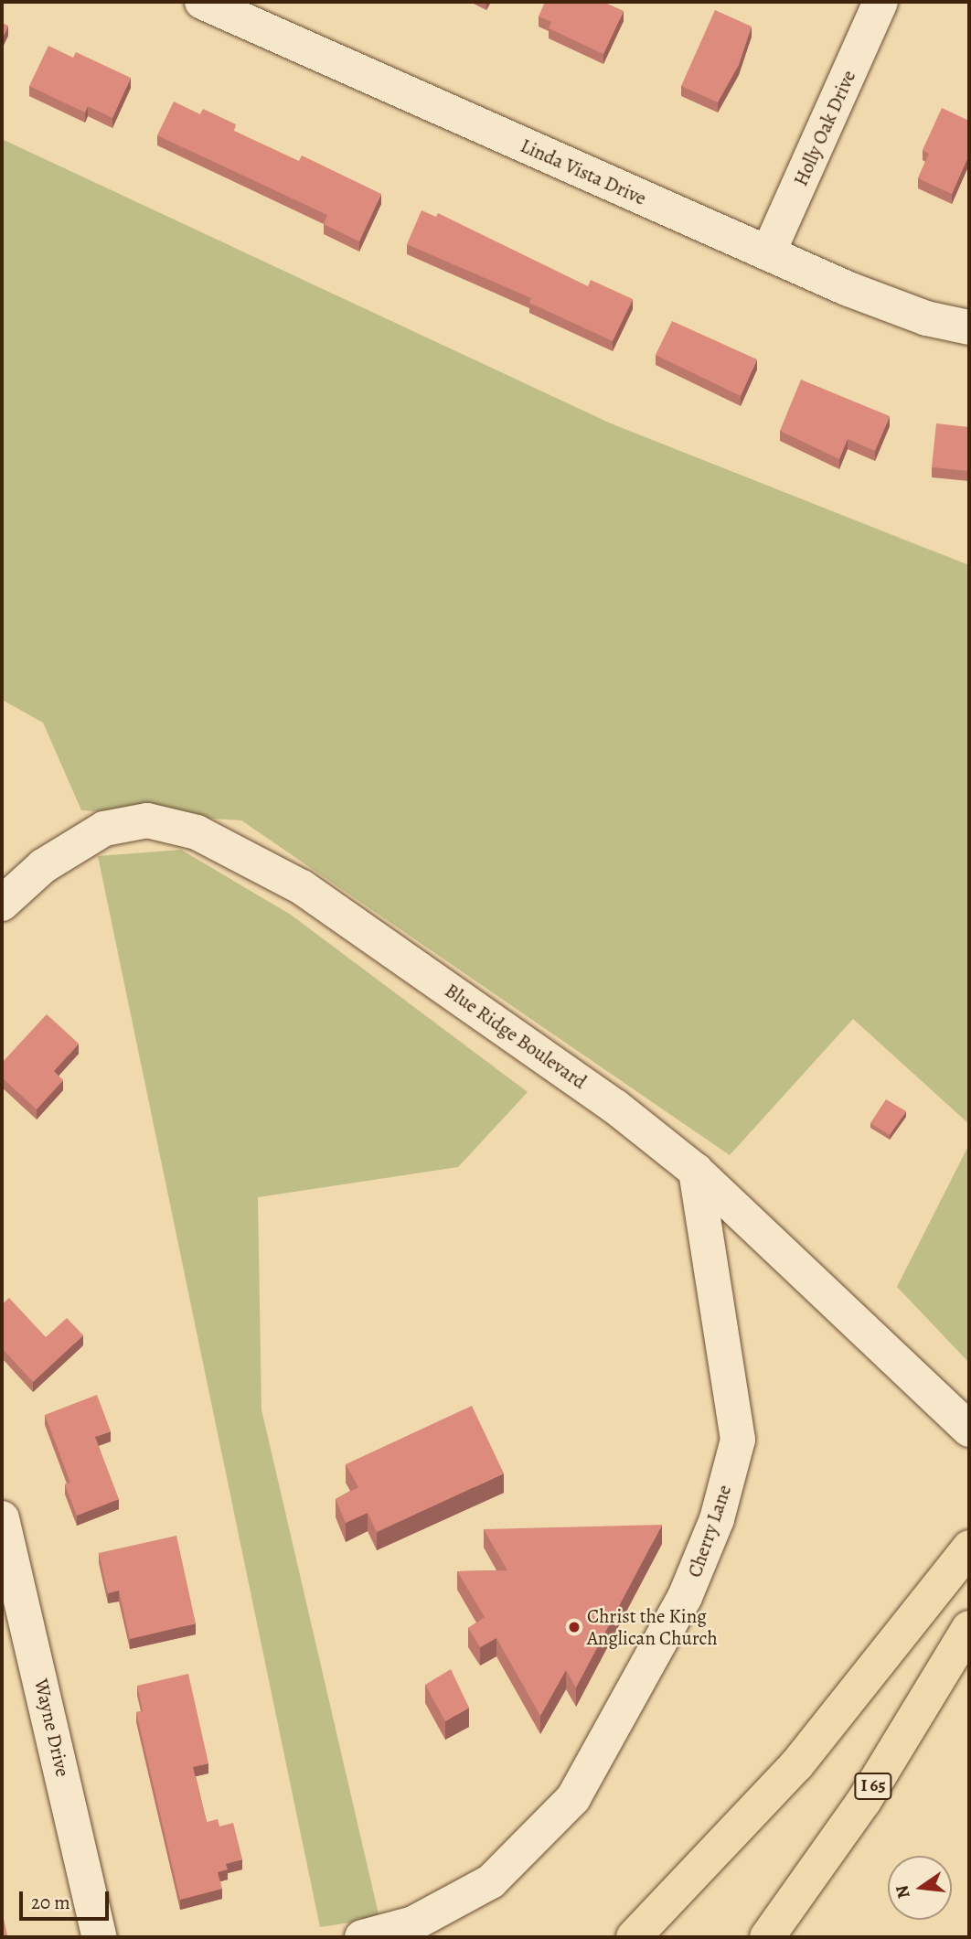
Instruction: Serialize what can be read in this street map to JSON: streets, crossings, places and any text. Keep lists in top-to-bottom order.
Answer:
{
  "streets": {
    "highway": ["I 65"],
    "street": [
      "Holly Oak Drive",
      "Linda Vista Drive",
      "Blue Ridge Boulevard",
      "Cherry Lane",
      "Wayne Drive"
    ]
  },
  "crossings": [
    ["Holly Oak Drive", "Linda Vista Drive"],
    ["Blue Ridge Boulevard", "Cherry Lane"]
  ],
  "places": ["Christ the King Anglican Church"],
  "scale_bar": "20 m",
  "north": "left"
}
